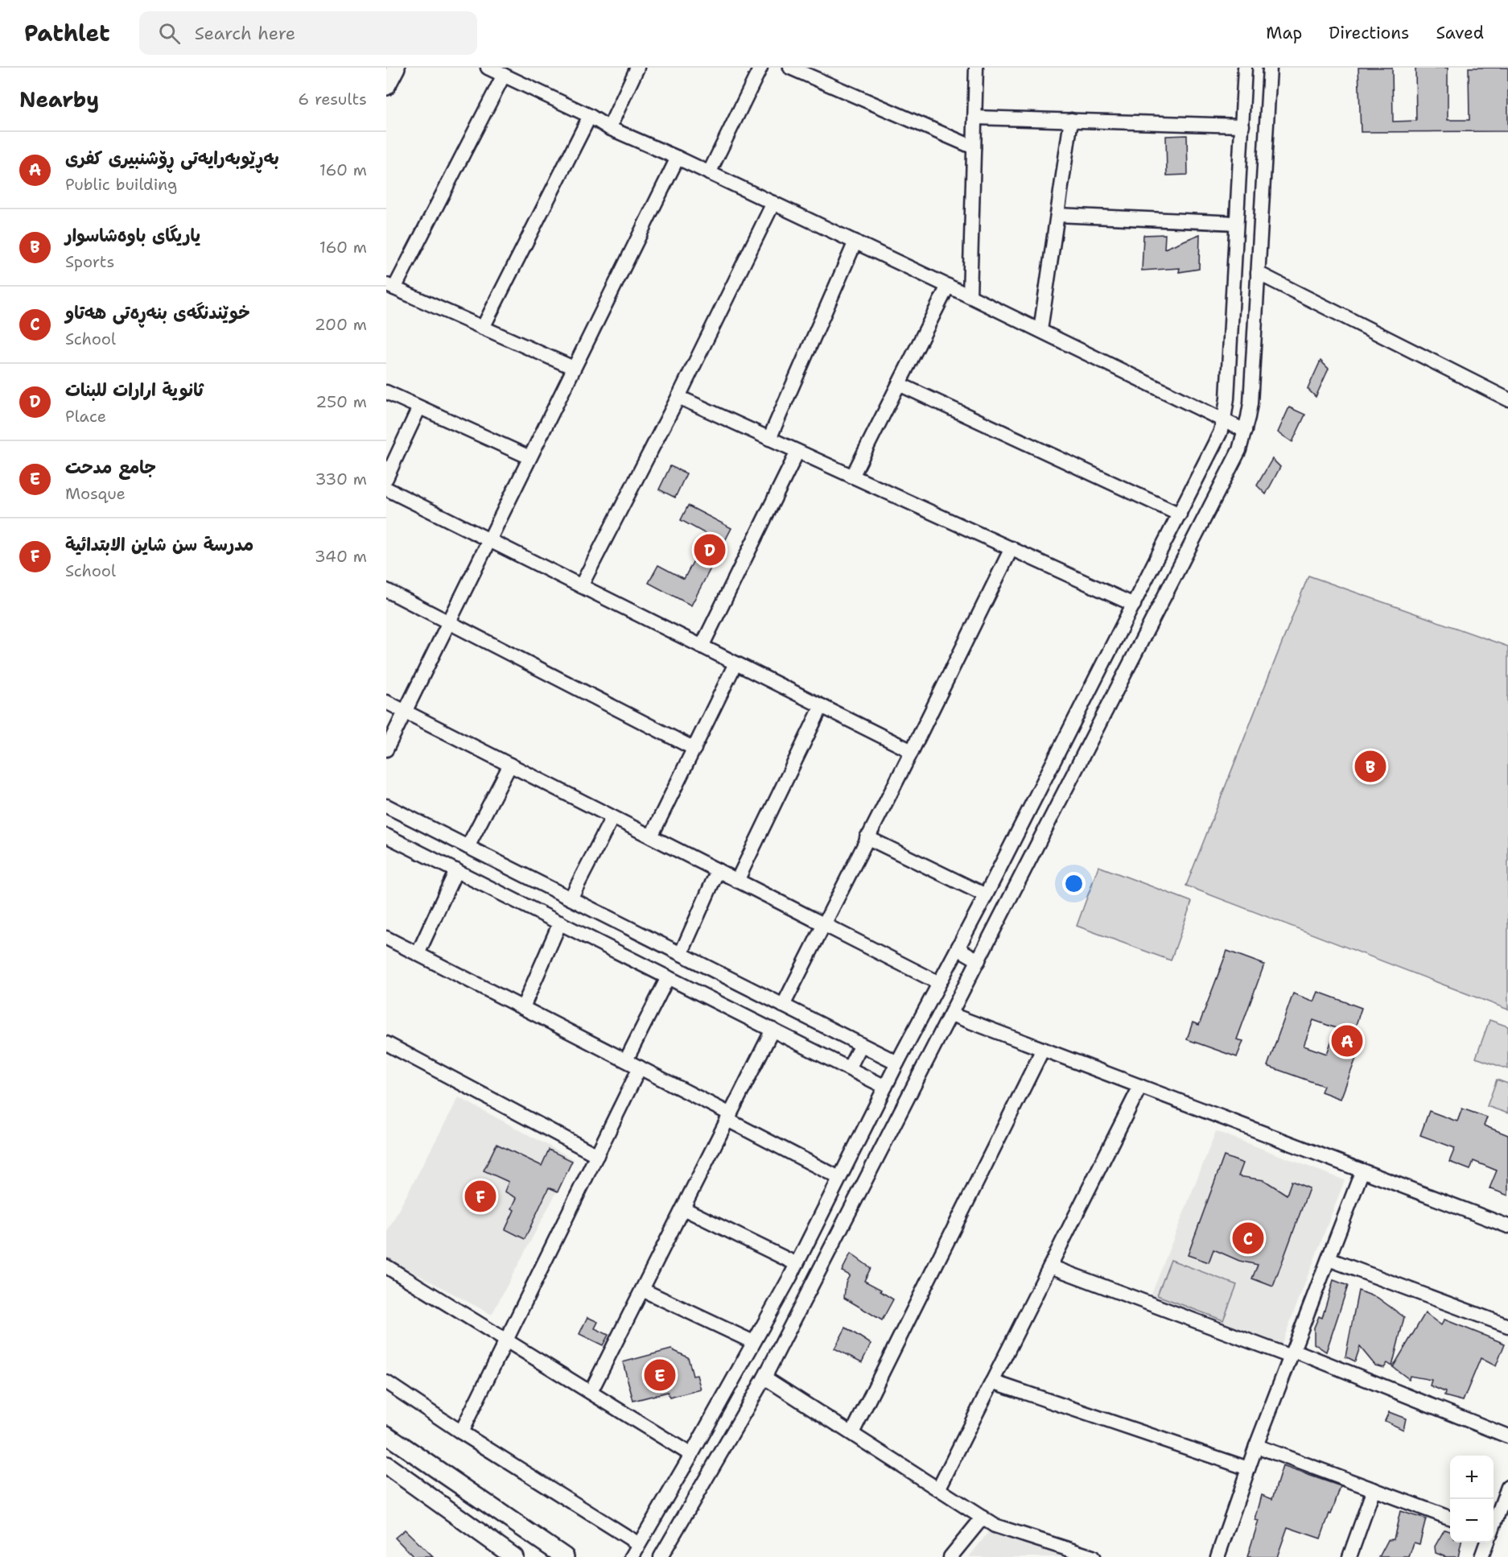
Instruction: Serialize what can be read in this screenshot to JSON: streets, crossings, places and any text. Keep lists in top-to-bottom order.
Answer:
{
  "page": {
    "header": "Pathlet",
    "search": "Search here",
    "nav": ["Map", "Directions", "Saved"],
    "heading": ["Nearby", "6 results"],
    "list": [
      {
        "mark": "A",
        "name": "بەڕێوبەرایەتی ڕۆشنبیری کفری",
        "note": "Public building",
        "value": "160 m"
      },
      {
        "mark": "B",
        "name": "یاریگای باوەشاسوار",
        "note": "Sports",
        "value": "160 m"
      },
      {
        "mark": "C",
        "name": "خوێندنگەی بنەڕەتی هەتاو",
        "note": "School",
        "value": "200 m"
      },
      {
        "mark": "D",
        "name": "ثانوية ارارات للبنات",
        "note": "Place",
        "value": "250 m"
      },
      {
        "mark": "E",
        "name": "جامع مدحت",
        "note": "Mosque",
        "value": "330 m"
      },
      {
        "mark": "F",
        "name": "مدرسة سن شاين الابتدائية",
        "note": "School",
        "value": "340 m"
      }
    ],
    "pins": [
      "D",
      "B",
      "A",
      "F",
      "C",
      "E"
    ],
    "map_buttons": ["+", "−"]
  }
}
